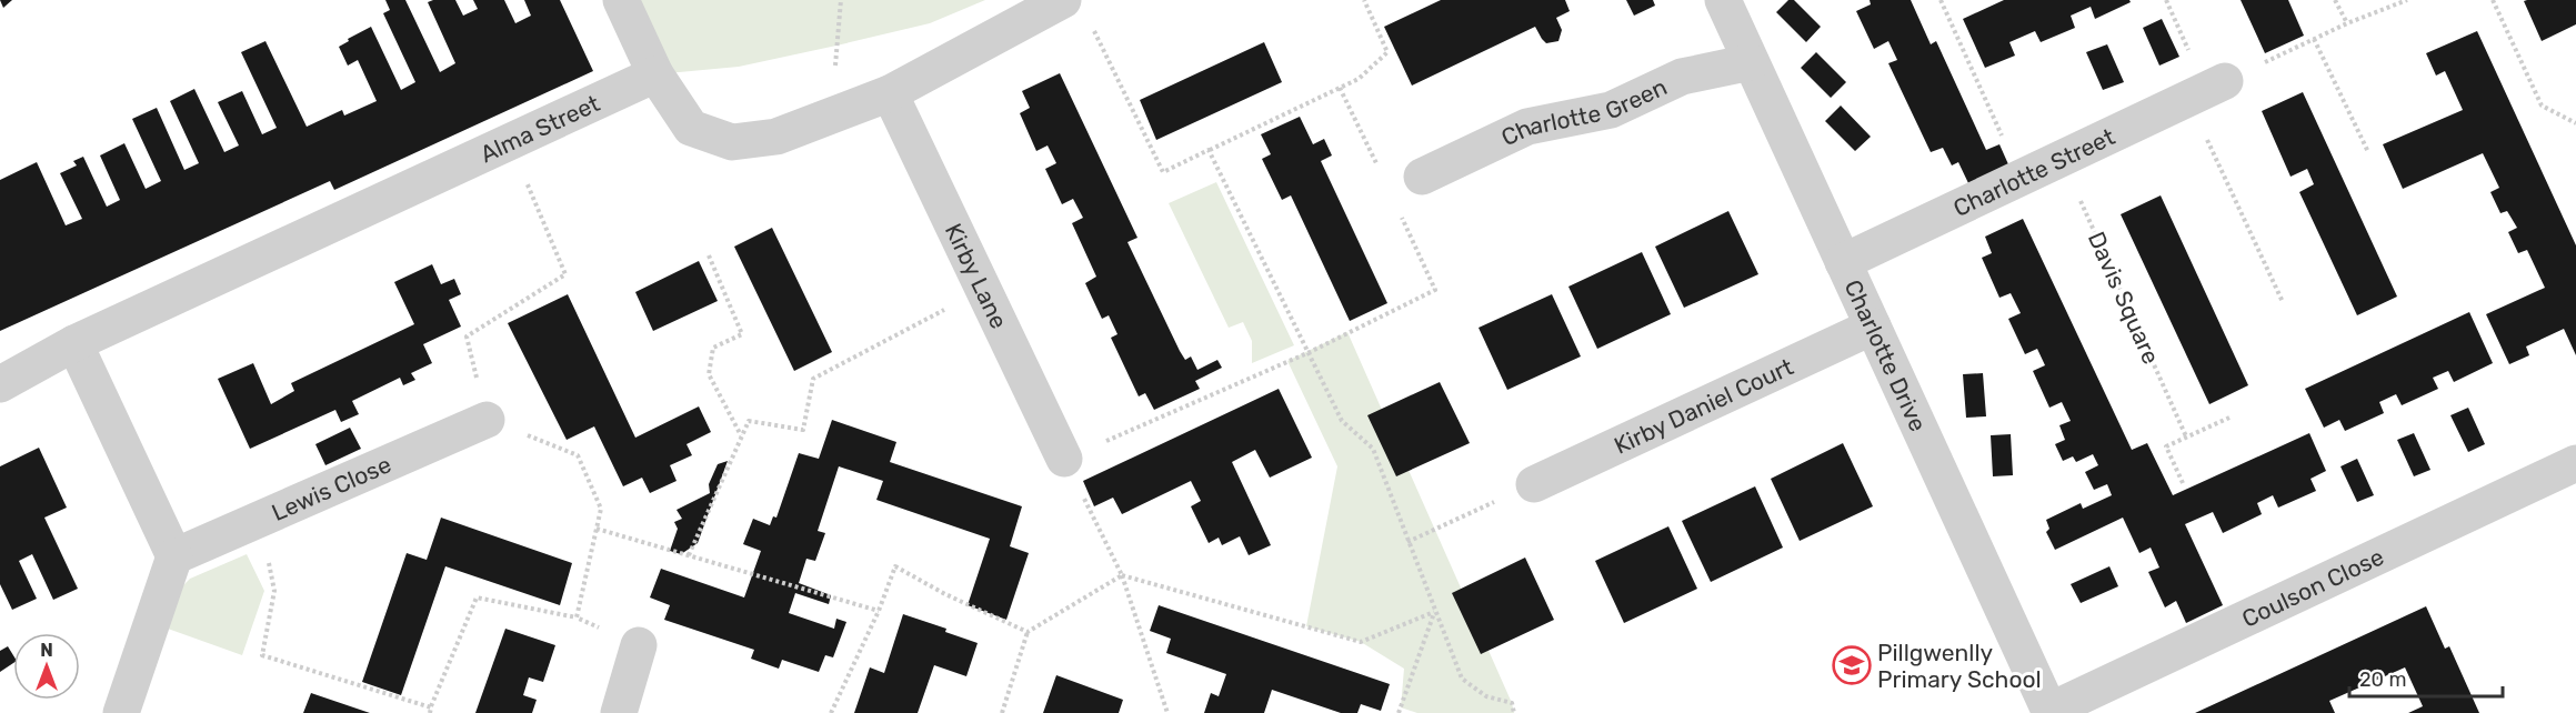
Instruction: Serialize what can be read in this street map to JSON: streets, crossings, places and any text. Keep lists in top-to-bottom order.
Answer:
{
  "streets": {
    "street": [
      "Charlotte Green",
      "Alma Street",
      "Charlotte Street",
      "Kirby Lane",
      "Charlotte Drive",
      "Kirby Daniel Court",
      "Lewis Close",
      "Coulson Close"
    ],
    "path": ["Davis Square"]
  },
  "crossings": [
    ["Charlotte Green", "Charlotte Drive"],
    ["Charlotte Street", "Davis Square"],
    ["Charlotte Street", "Charlotte Drive"],
    ["Charlotte Drive", "Kirby Daniel Court"],
    ["Charlotte Drive", "Coulson Close"]
  ],
  "places": {
    "school or university": ["Pillgwenlly Primary School"]
  },
  "scale_bar": "20 m",
  "north": "top"
}
